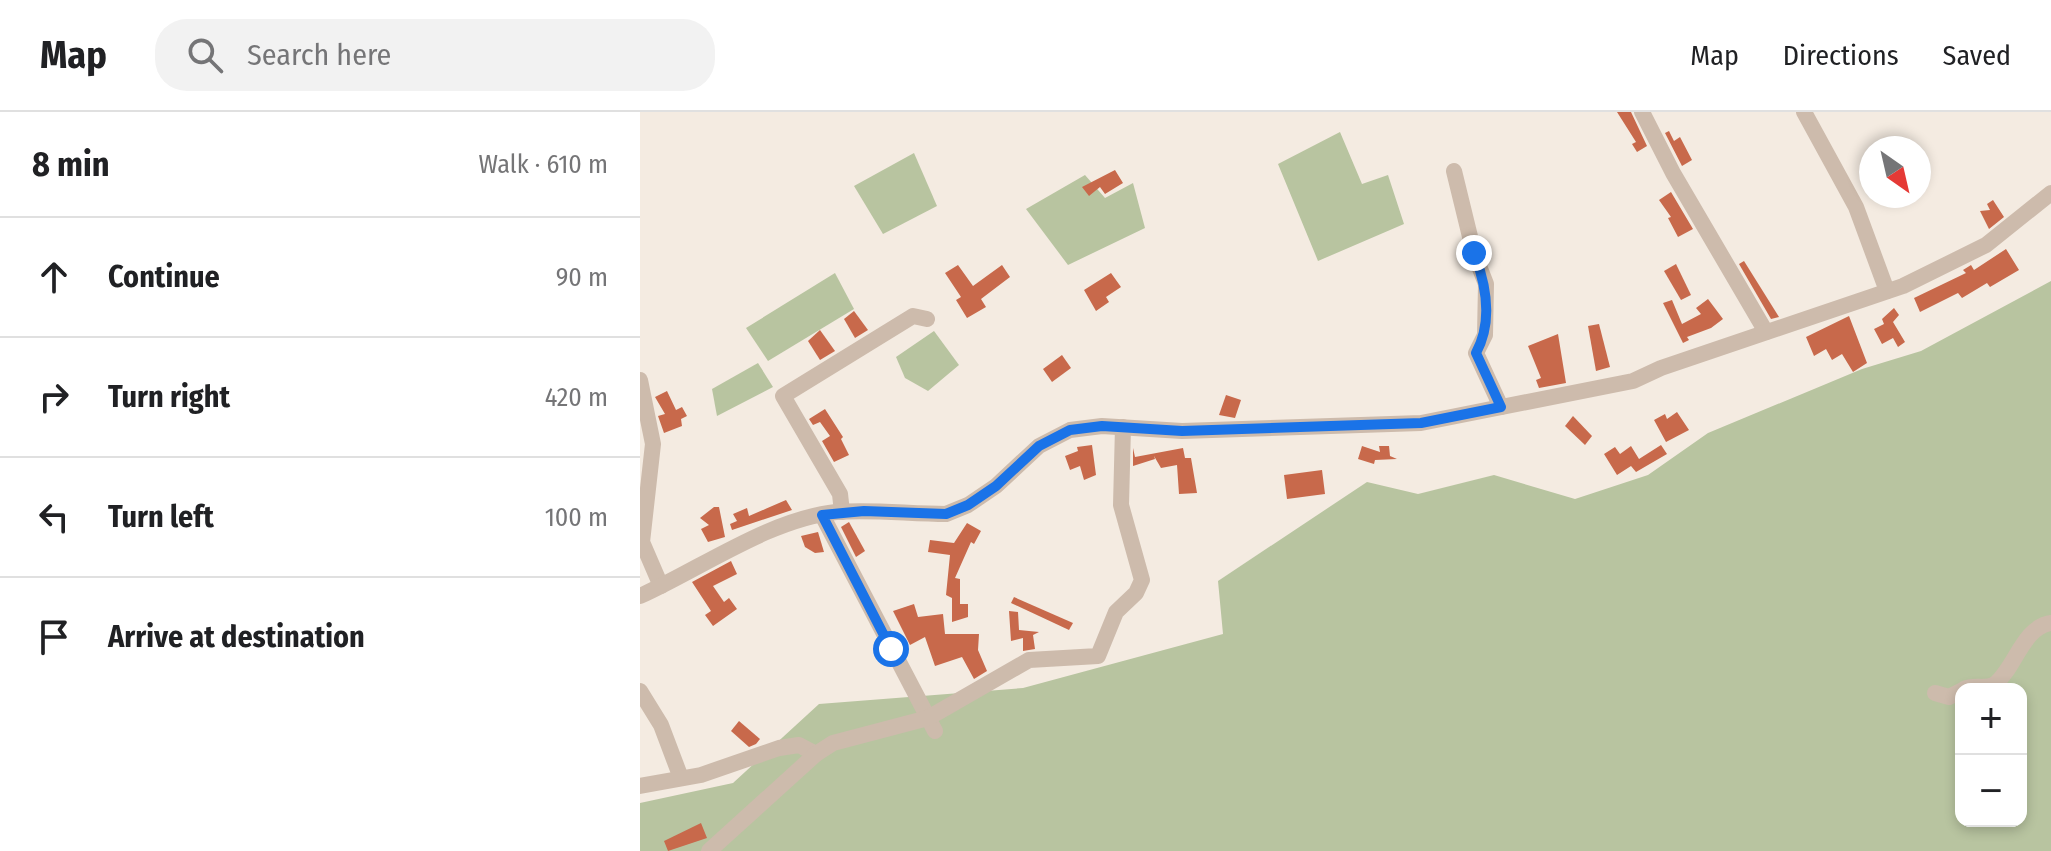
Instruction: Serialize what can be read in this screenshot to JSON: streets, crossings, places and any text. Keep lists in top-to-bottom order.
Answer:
{
  "north": "bottom right",
  "page": {
    "header": "Map",
    "search": "Search here",
    "nav": ["Map", "Directions", "Saved"],
    "heading": ["8 min", "Walk · 610 m"],
    "list": [
      ["Continue", "90 m"],
      ["Turn right", "420 m"],
      ["Turn left", "100 m"],
      "Arrive at destination"
    ],
    "map_buttons": ["+", "−"]
  }
}
